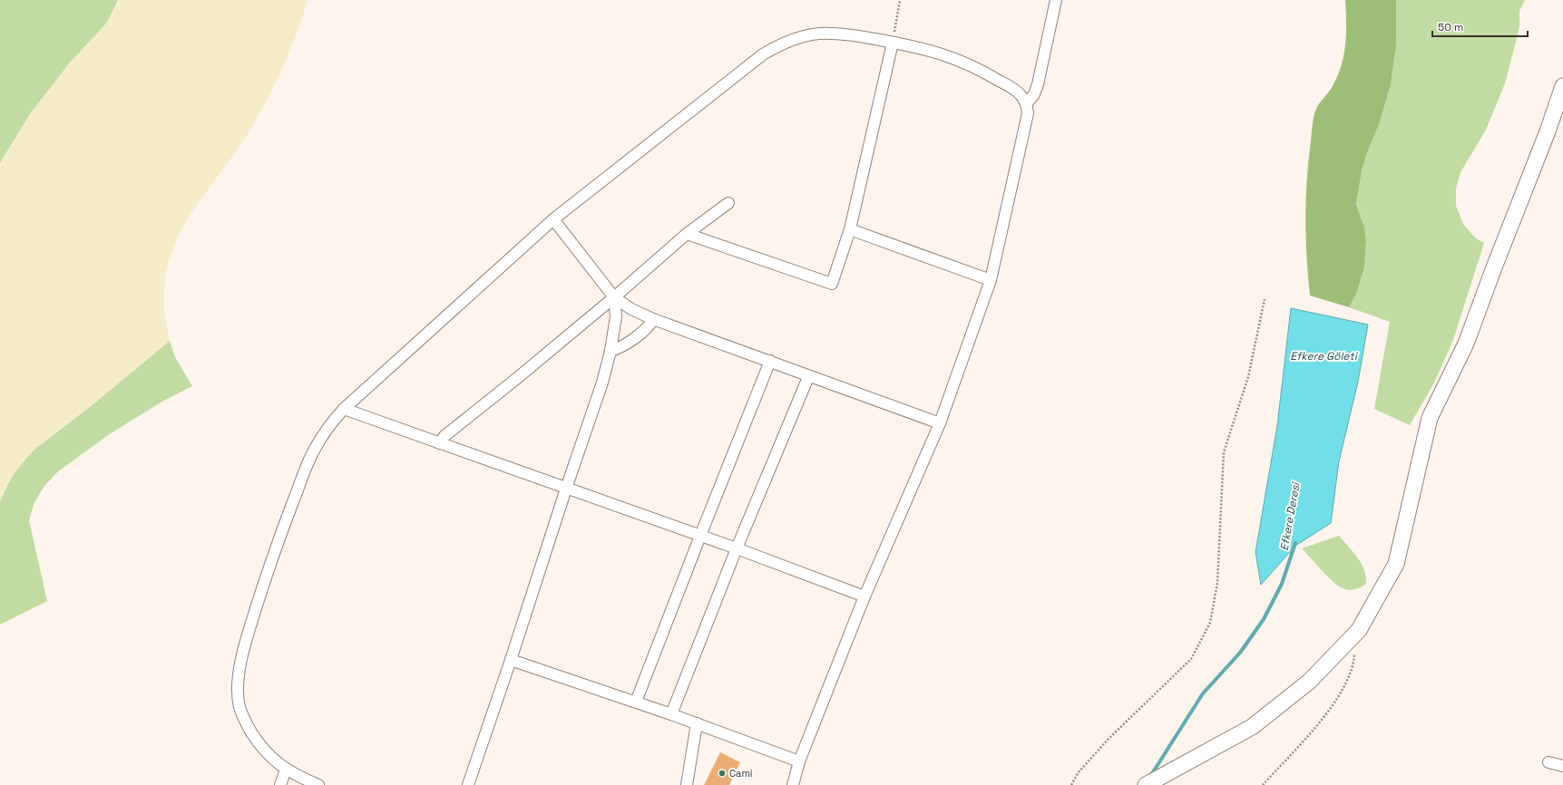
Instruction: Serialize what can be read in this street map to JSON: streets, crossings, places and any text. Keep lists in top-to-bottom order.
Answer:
{
  "water": ["Efkere Göleti", "Efkere Deresi"],
  "places": ["Cami"],
  "scale_bar": "50 m"
}
